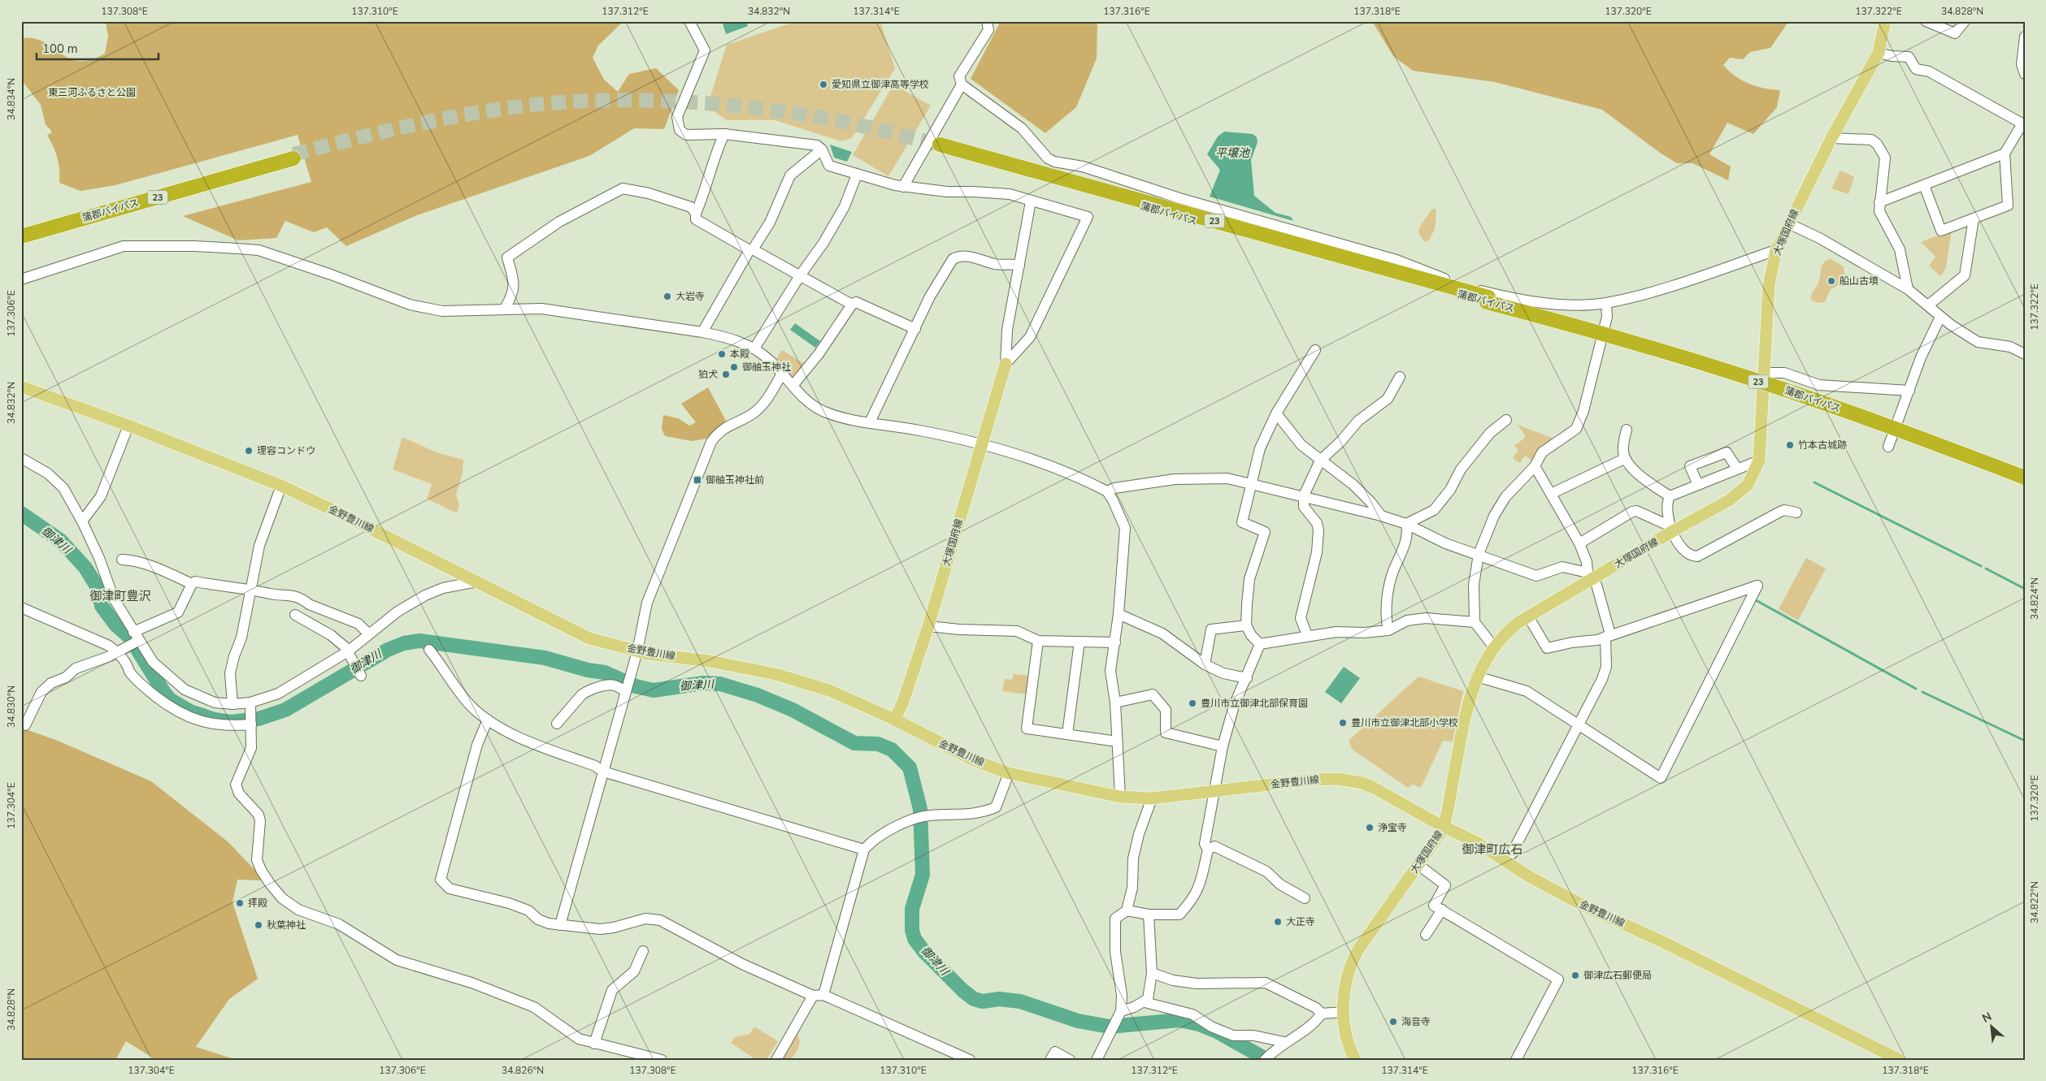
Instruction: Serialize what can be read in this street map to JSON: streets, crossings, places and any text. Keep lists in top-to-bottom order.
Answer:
{
  "streets": {
    "highway": ["23", "蒲郡バイパス"],
    "main road": ["大塚国府線", "金野豊川線"]
  },
  "crossings": [
    ["大塚国府線", "金野豊川線"]
  ],
  "districts": ["御津町豊沢", "御津町広石"],
  "water": ["平壌池", "御津川"],
  "parks": ["東三河ふるさと公園"],
  "places": {
    "other": [
      "愛知県立御津高等学校",
      "船山古墳",
      "大岩寺",
      "本殿",
      "御舳玉神社",
      "狛犬",
      "竹本古城跡",
      "理容コンドウ",
      "豊川市立御津北部保育園",
      "豊川市立御津北部小学校",
      "浄宝寺",
      "拝殿",
      "大正寺",
      "秋葉神社",
      "御津広石郵便局",
      "海音寺"
    ],
    "transit": ["御舳玉神社前"]
  },
  "scale_bar": "100 m",
  "north": "top left",
  "coordinates": [
    "137.308°E",
    "137.310°E",
    "137.312°E",
    "34.832°N",
    "137.314°E",
    "137.316°E",
    "137.318°E",
    "137.320°E",
    "137.322°E",
    "34.828°N",
    "34.834°N",
    "137.306°E",
    "34.824°N",
    "34.830°N",
    "137.304°E",
    "34.822°N",
    "34.826°N"
  ]
}
